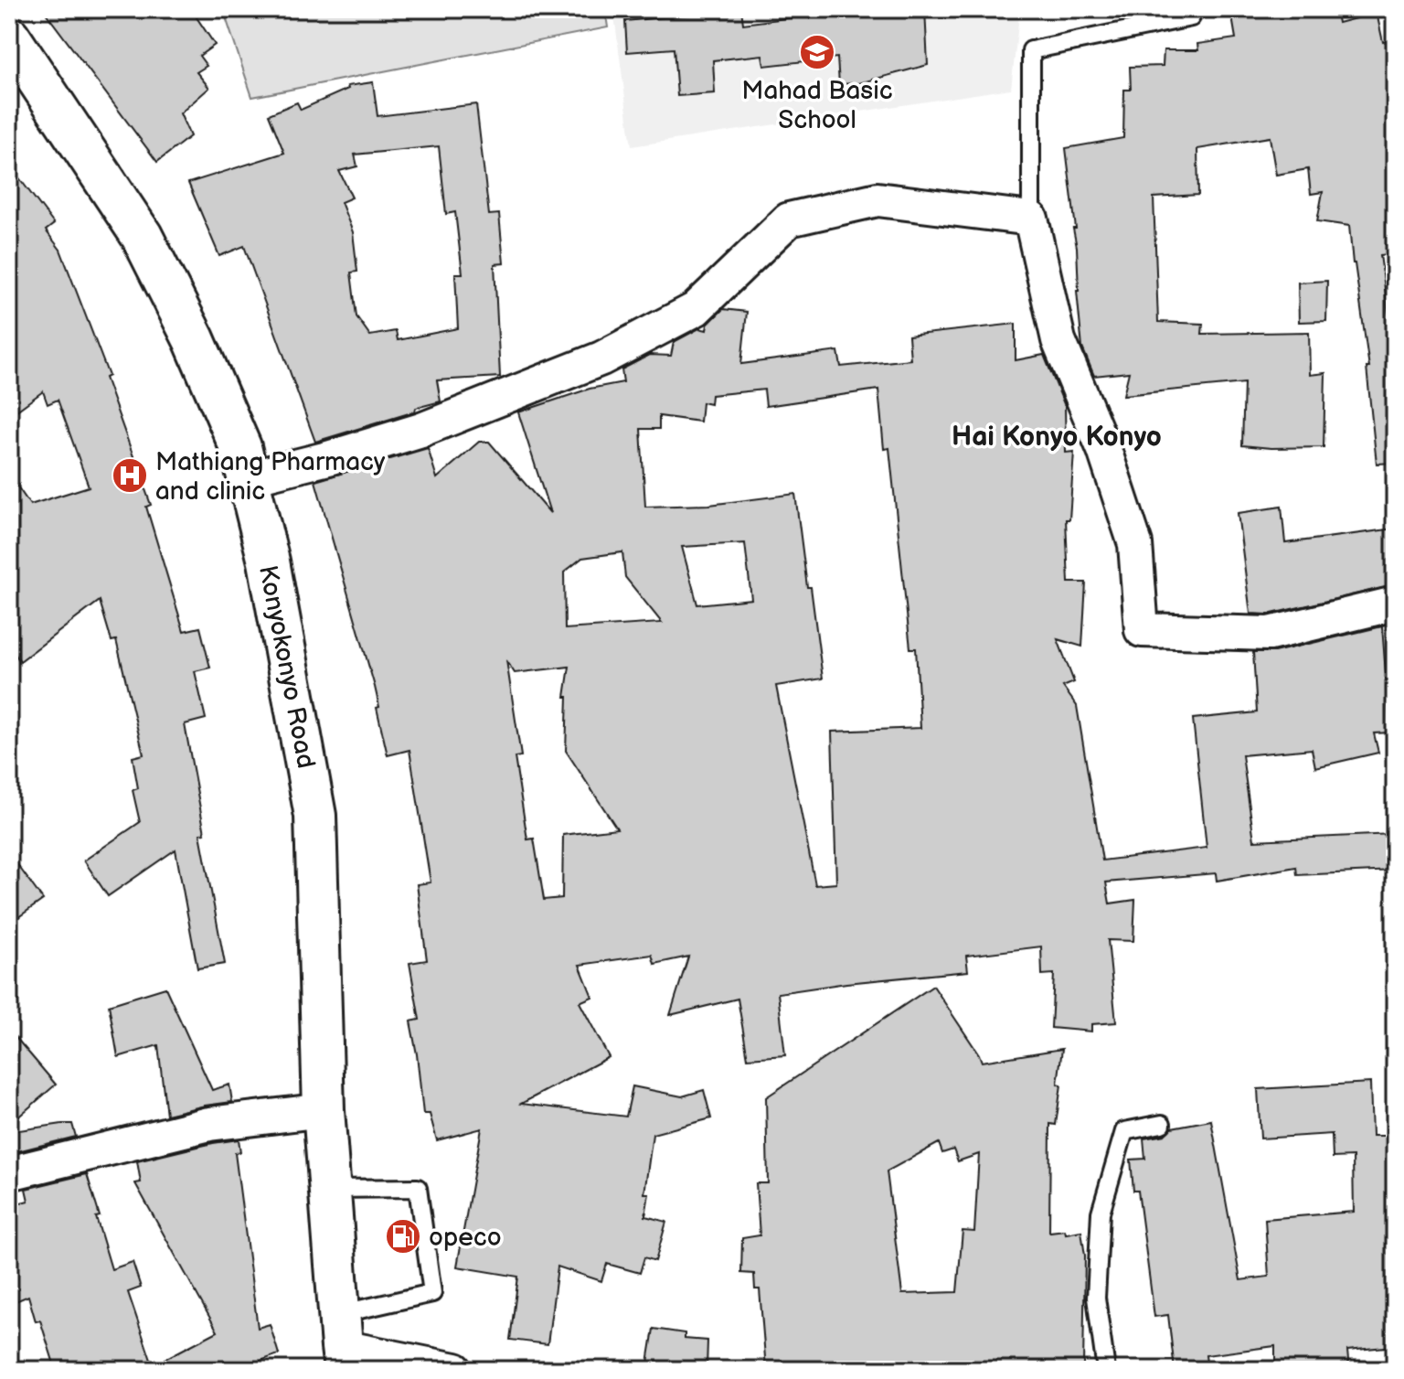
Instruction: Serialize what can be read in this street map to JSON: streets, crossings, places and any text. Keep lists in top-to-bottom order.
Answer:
{
  "streets": {
    "main road": ["Konyokonyo Road"]
  },
  "districts": ["Hai Konyo Konyo"],
  "places": {
    "school or university": ["Mahad Basic School"],
    "hospital": ["Mathiang Pharmacy and clinic"],
    "fuel station": ["opeco"]
  }
}
